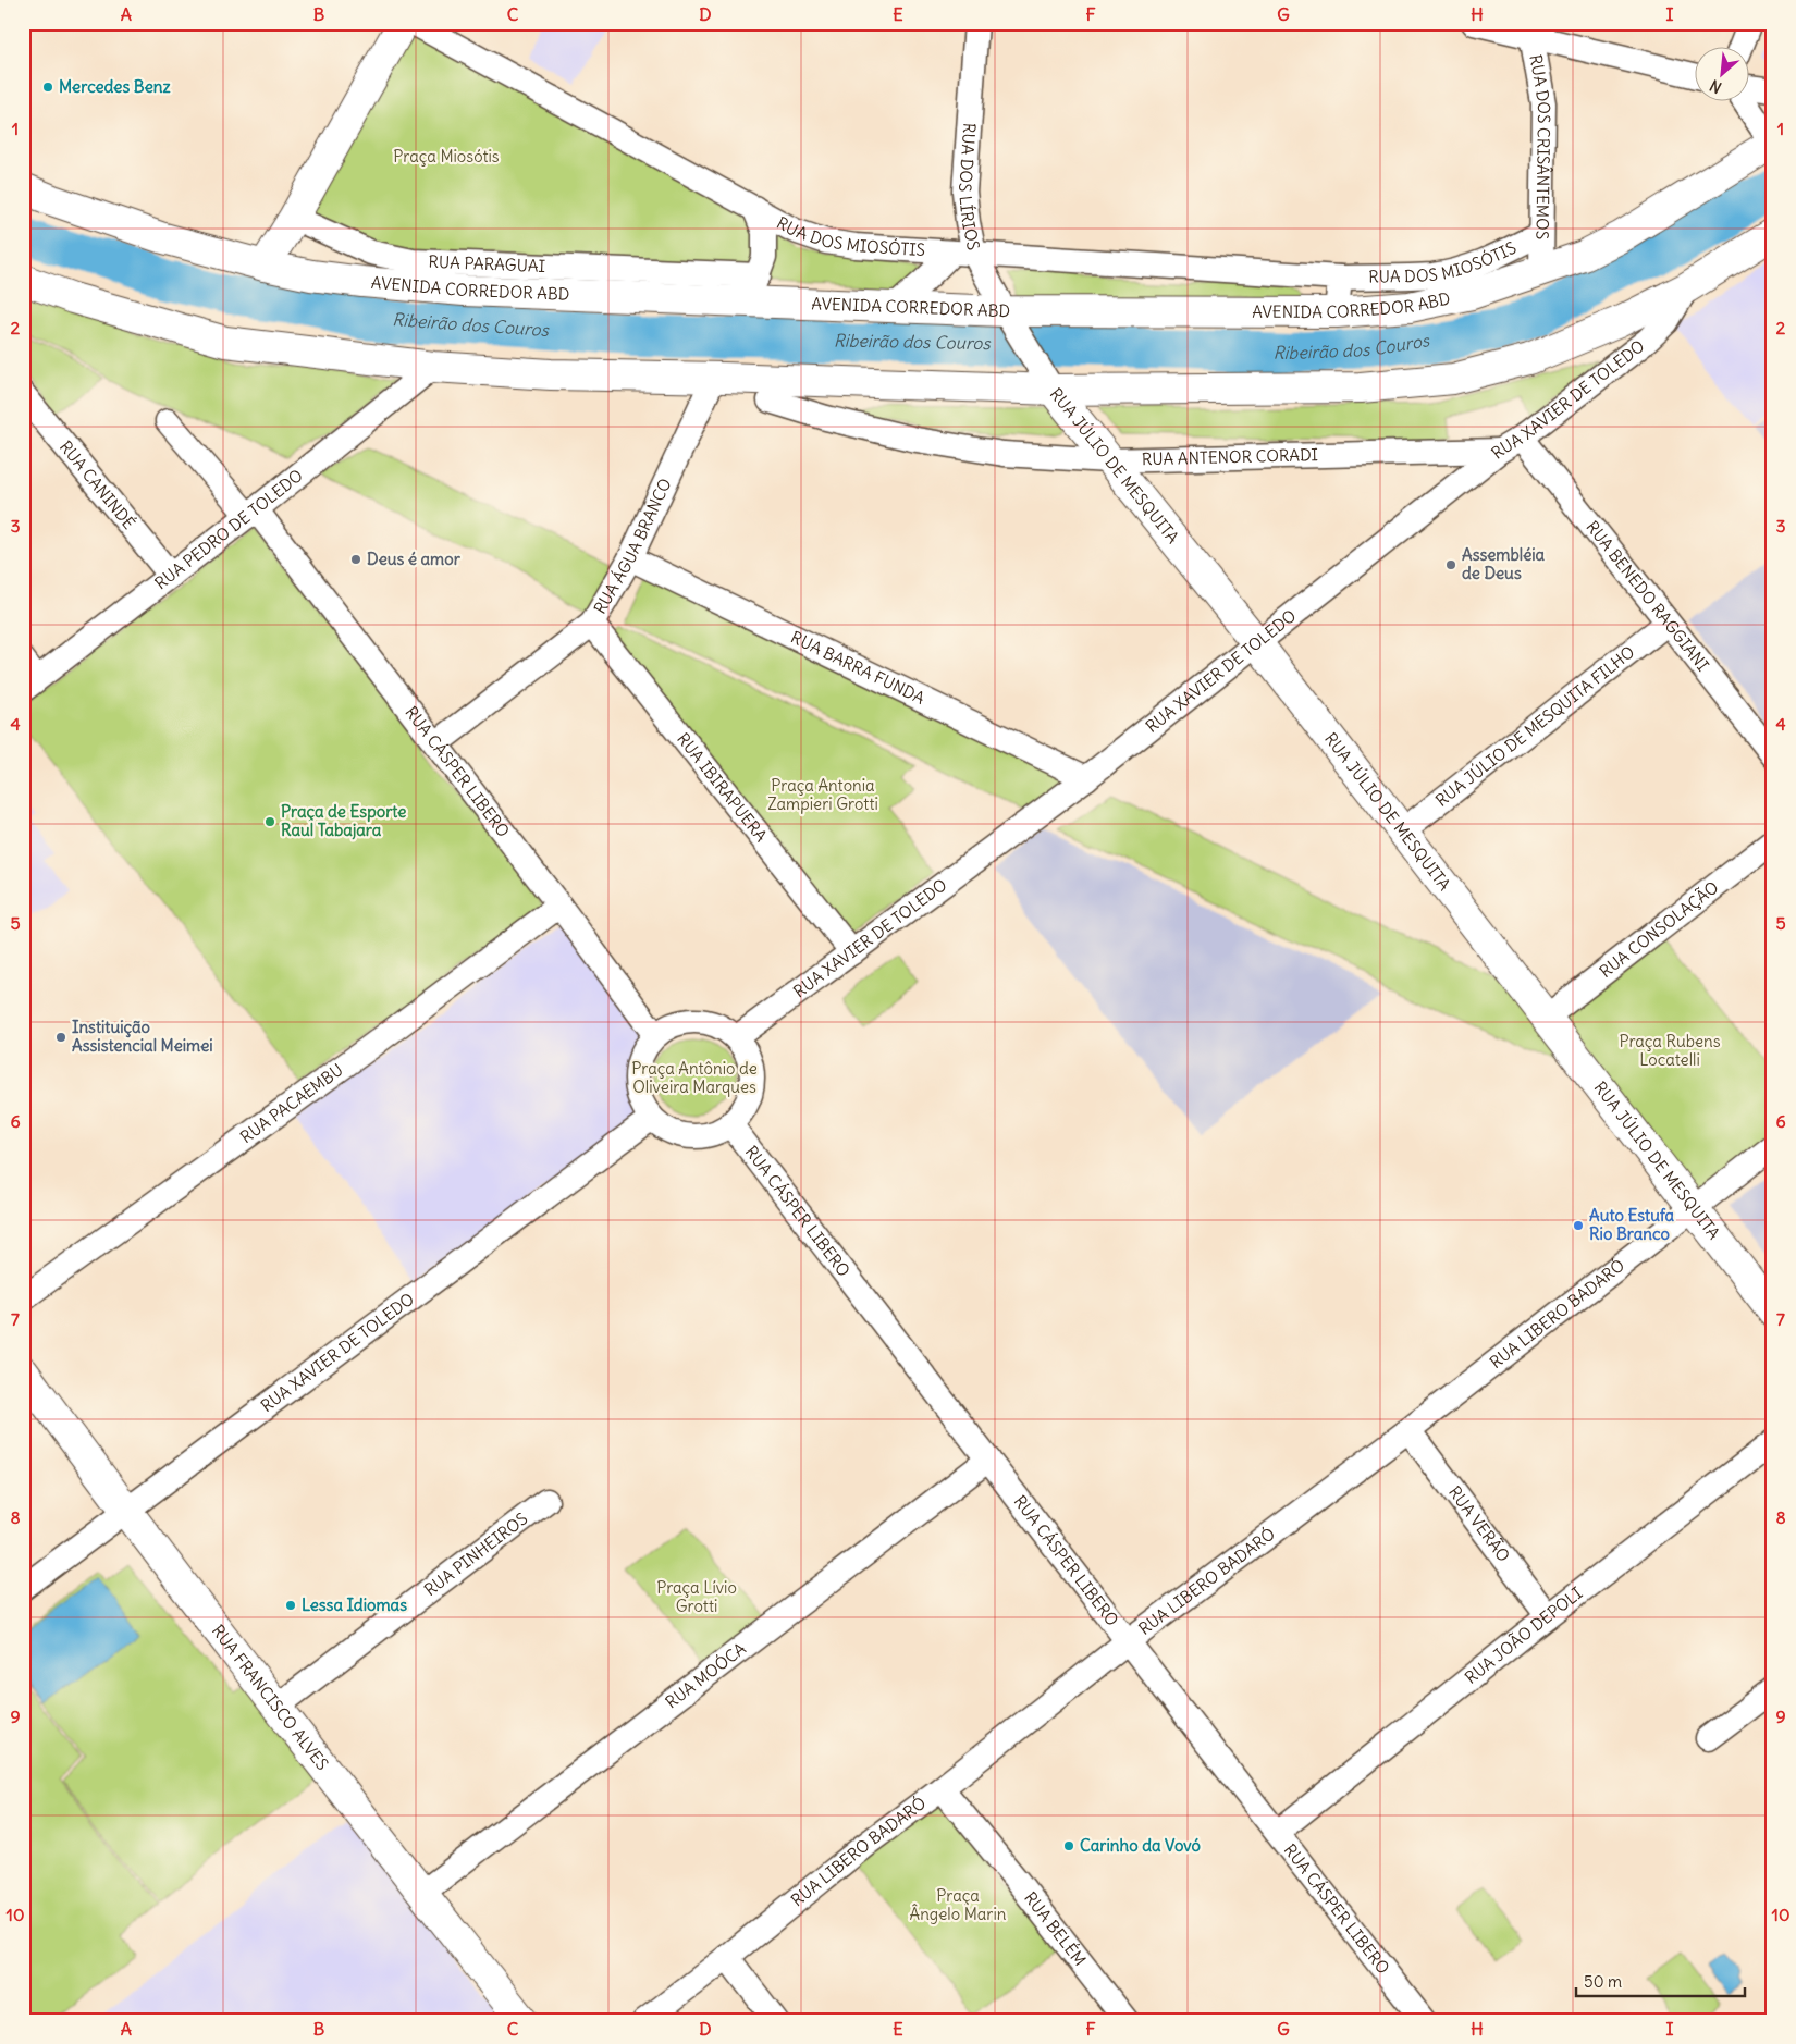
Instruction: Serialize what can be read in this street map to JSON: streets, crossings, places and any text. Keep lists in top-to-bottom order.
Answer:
{
  "streets": {
    "main road": ["AVENIDA CORREDOR ABD", "RUA JÚLIO DE MESQUITA", "RUA FRANCISCO ALVES"],
    "street": [
      "RUA DOS CRISÂNTEMOS",
      "RUA DOS LÍRIOS",
      "RUA DOS MIOSÓTIS",
      "RUA PARAGUAI",
      "RUA XAVIER DE TOLEDO",
      "RUA ANTENOR CORADI",
      "RUA CANINDÉ",
      "RUA PEDRO DE TOLEDO",
      "RUA ÁGUA BRANCO",
      "RUA BENEDO RAGGIANI",
      "RUA BARRA FUNDA",
      "RUA JÚLIO DE MESQUITA FILHO",
      "RUA CÁSPER LIBERO",
      "RUA IBIRAPUERA",
      "RUA CONSOLAÇÃO",
      "RUA PACAEMBU",
      "RUA LIBERO BADARÓ",
      "RUA VERÃO",
      "RUA PINHEIROS",
      "RUA JOÃO DEPOLI",
      "RUA MOÓCA",
      "RUA BELÉM"
    ]
  },
  "crossings": [
    ["RUA DOS CRISÂNTEMOS", "RUA DOS MIOSÓTIS"],
    ["RUA DOS CRISÂNTEMOS", "AVENIDA CORREDOR ABD"],
    ["RUA DOS LÍRIOS", "RUA DOS MIOSÓTIS"],
    ["RUA DOS LÍRIOS", "AVENIDA CORREDOR ABD"],
    ["RUA DOS LÍRIOS", "RUA JÚLIO DE MESQUITA"],
    ["RUA PARAGUAI", "AVENIDA CORREDOR ABD"],
    ["AVENIDA CORREDOR ABD", "RUA JÚLIO DE MESQUITA"],
    ["RUA XAVIER DE TOLEDO", "RUA ANTENOR CORADI"],
    ["RUA XAVIER DE TOLEDO", "RUA JÚLIO DE MESQUITA"],
    ["RUA XAVIER DE TOLEDO", "RUA BENEDO RAGGIANI"],
    ["RUA XAVIER DE TOLEDO", "RUA BARRA FUNDA"],
    ["RUA XAVIER DE TOLEDO", "RUA CÁSPER LIBERO"],
    ["RUA XAVIER DE TOLEDO", "RUA IBIRAPUERA"],
    ["RUA XAVIER DE TOLEDO", "RUA FRANCISCO ALVES"],
    ["RUA ANTENOR CORADI", "RUA JÚLIO DE MESQUITA"],
    ["RUA JÚLIO DE MESQUITA", "RUA JÚLIO DE MESQUITA FILHO"],
    ["RUA JÚLIO DE MESQUITA", "RUA CONSOLAÇÃO"],
    ["RUA JÚLIO DE MESQUITA", "RUA LIBERO BADARÓ"],
    ["RUA CANINDÉ", "RUA PEDRO DE TOLEDO"],
    ["RUA PEDRO DE TOLEDO", "RUA CÁSPER LIBERO"],
    ["RUA ÁGUA BRANCO", "RUA BARRA FUNDA"],
    ["RUA ÁGUA BRANCO", "RUA CÁSPER LIBERO"],
    ["RUA ÁGUA BRANCO", "RUA IBIRAPUERA"],
    ["RUA BENEDO RAGGIANI", "RUA JÚLIO DE MESQUITA FILHO"],
    ["RUA CÁSPER LIBERO", "RUA PACAEMBU"],
    ["RUA CÁSPER LIBERO", "RUA LIBERO BADARÓ"],
    ["RUA CÁSPER LIBERO", "RUA JOÃO DEPOLI"],
    ["RUA CÁSPER LIBERO", "RUA MOÓCA"],
    ["RUA LIBERO BADARÓ", "RUA VERÃO"],
    ["RUA LIBERO BADARÓ", "RUA BELÉM"],
    ["RUA VERÃO", "RUA JOÃO DEPOLI"],
    ["RUA PINHEIROS", "RUA FRANCISCO ALVES"],
    ["RUA MOÓCA", "RUA FRANCISCO ALVES"]
  ],
  "water": ["Ribeirão dos Couros"],
  "parks": [
    "Praça Miosótis",
    "Praça Antonia Zampieri Grotti",
    "Praça Rubens Locatelli",
    "Praça Antônio de Oliveira Marques",
    "Praça Lívio Grotti",
    "Praça Ângelo Marin"
  ],
  "places": [
    "Mercedes Benz",
    "Deus é amor",
    "Assembléia de Deus",
    "Praça de Esporte Raul Tabajara",
    "Instituição Assistencial Meimei",
    "Auto Estufa Rio Branco",
    "Lessa Idiomas",
    "Carinho da Vovó"
  ],
  "scale_bar": "50 m",
  "north": "bottom left",
  "grid": {
    "columns": [
      "A",
      "B",
      "C",
      "D",
      "E",
      "F",
      "G",
      "H",
      "I"
    ],
    "rows": [
      "1",
      "2",
      "3",
      "4",
      "5",
      "6",
      "7",
      "8",
      "9",
      "10"
    ]
  }
}
